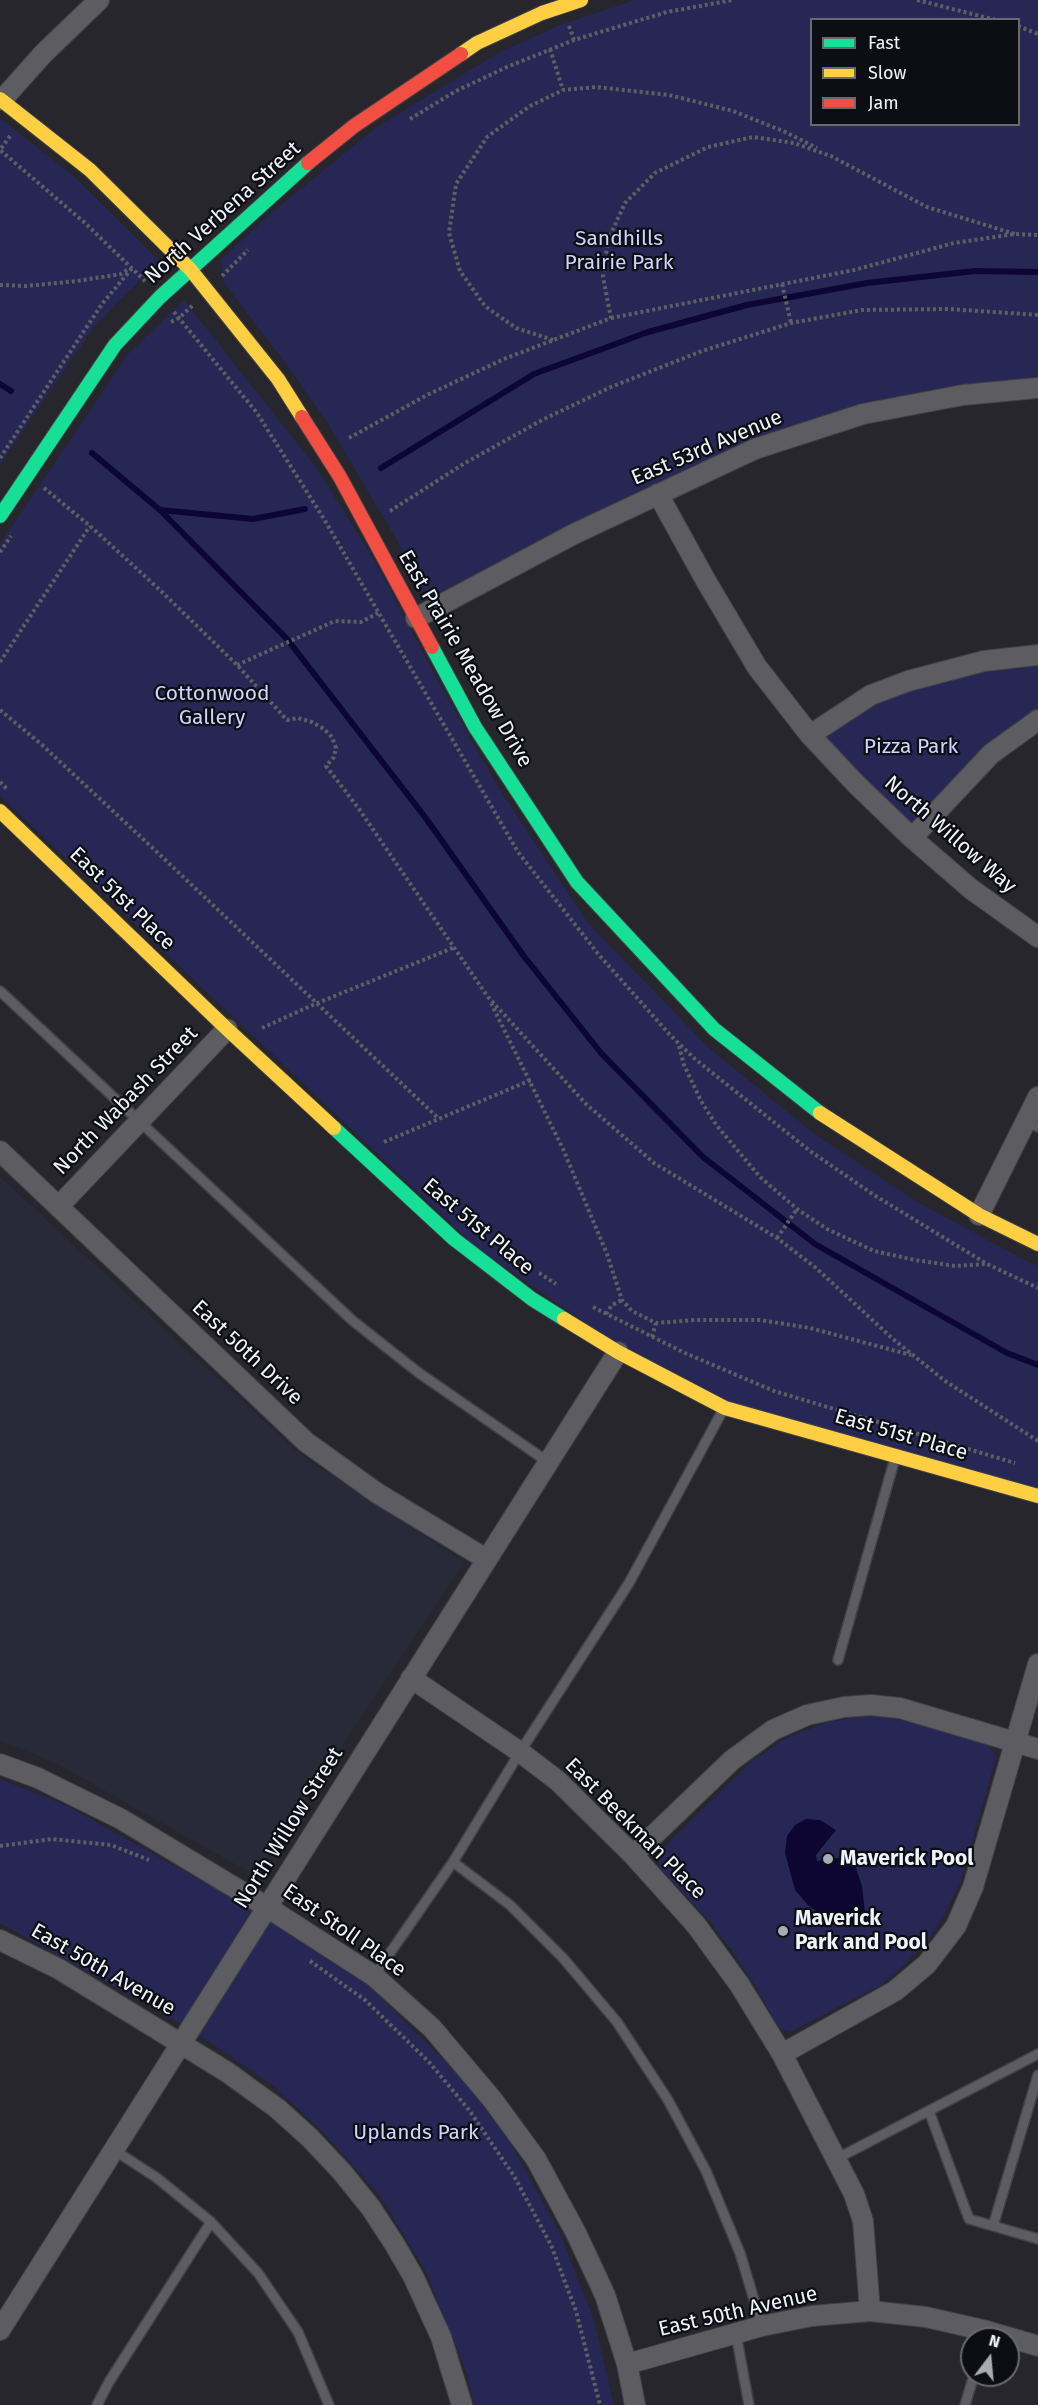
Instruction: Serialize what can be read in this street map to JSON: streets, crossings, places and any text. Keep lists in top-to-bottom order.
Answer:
{
  "streets": {
    "street": [
      "North Verbena Street",
      "East 53rd Avenue",
      "East Prairie Meadow Drive",
      "North Willow Way",
      "East 51st Place",
      "North Wabash Street",
      "East 50th Drive",
      "North Willow Street",
      "East Beekman Place",
      "East Stoll Place",
      "East 50th Avenue"
    ]
  },
  "crossings": [
    ["North Verbena Street", "East Prairie Meadow Drive"],
    ["East 53rd Avenue", "East Prairie Meadow Drive"],
    ["East 53rd Avenue", "North Willow Way"],
    ["East 51st Place", "North Wabash Street"],
    ["East 51st Place", "North Willow Street"],
    ["North Wabash Street", "East 50th Drive"],
    ["East 50th Drive", "North Willow Street"],
    ["North Willow Street", "East Beekman Place"],
    ["North Willow Street", "East Stoll Place"],
    ["North Willow Street", "East 50th Avenue"],
    ["East Beekman Place", "East 50th Avenue"],
    ["East Stoll Place", "East 50th Avenue"]
  ],
  "parks": [
    "Sandhills Prairie Park",
    "Cottonwood Gallery",
    "Pizza Park",
    "Uplands Park"
  ],
  "places": ["Maverick Pool", "Maverick Park and Pool"],
  "legend": ["Fast", "Slow", "Jam"],
  "north": "top"
}
